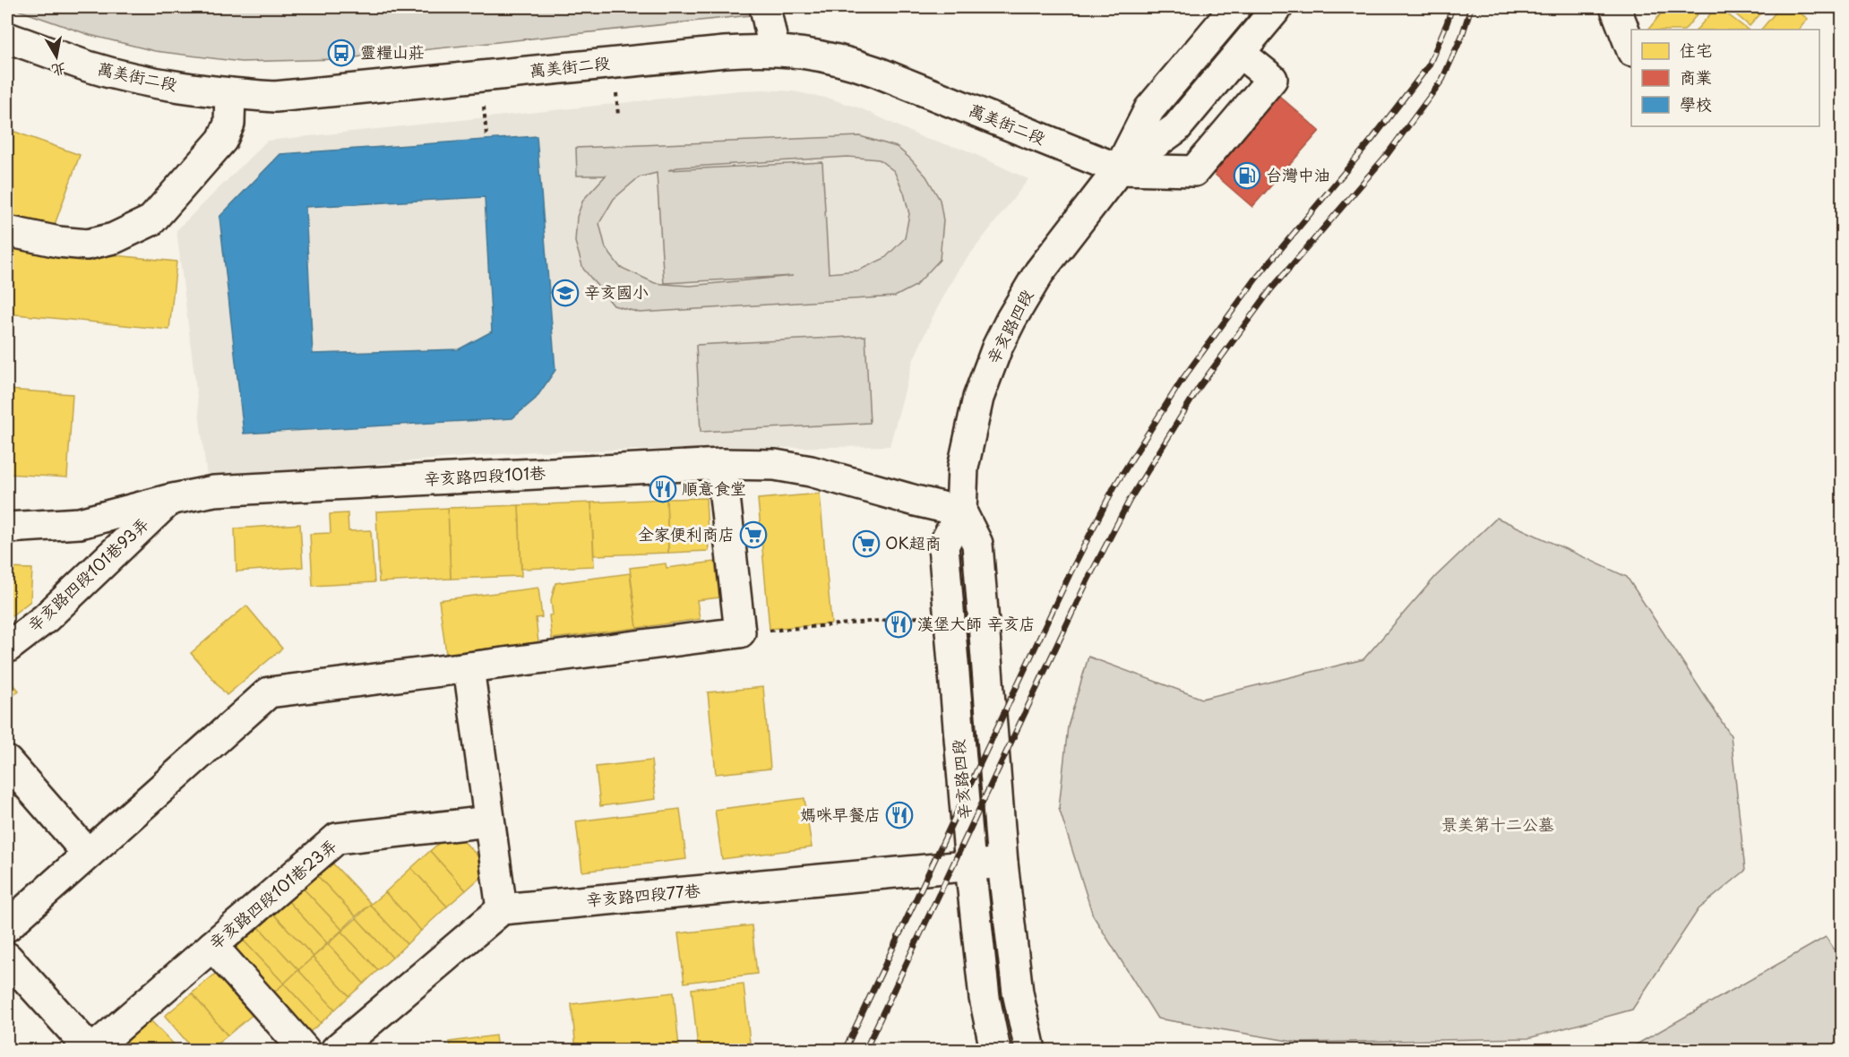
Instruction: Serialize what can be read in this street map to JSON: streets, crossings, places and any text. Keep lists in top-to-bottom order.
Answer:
{
  "streets": {
    "street": [
      "萬美街二段",
      "辛亥路四段",
      "辛亥路四段101巷",
      "辛亥路四段101巷93弄",
      "辛亥路四段101巷23弄",
      "辛亥路四段77巷"
    ]
  },
  "crossings": [
    ["萬美街二段", "辛亥路四段"],
    ["辛亥路四段", "辛亥路四段101巷"],
    ["辛亥路四段", "辛亥路四段77巷"],
    ["辛亥路四段101巷", "辛亥路四段101巷93弄"]
  ],
  "parks": ["景美第十二公墓"],
  "places": {
    "bus stop": ["靈糧山莊"],
    "fuel station": ["台灣中油"],
    "school or university": ["辛亥國小"],
    "restaurant": ["順意食堂", "漢堡大師 辛亥店", "媽咪早餐店"],
    "supermarket": ["全家便利商店", "OK超商"]
  },
  "legend": ["住宅", "商業", "學校"],
  "north": "bottom"
}
